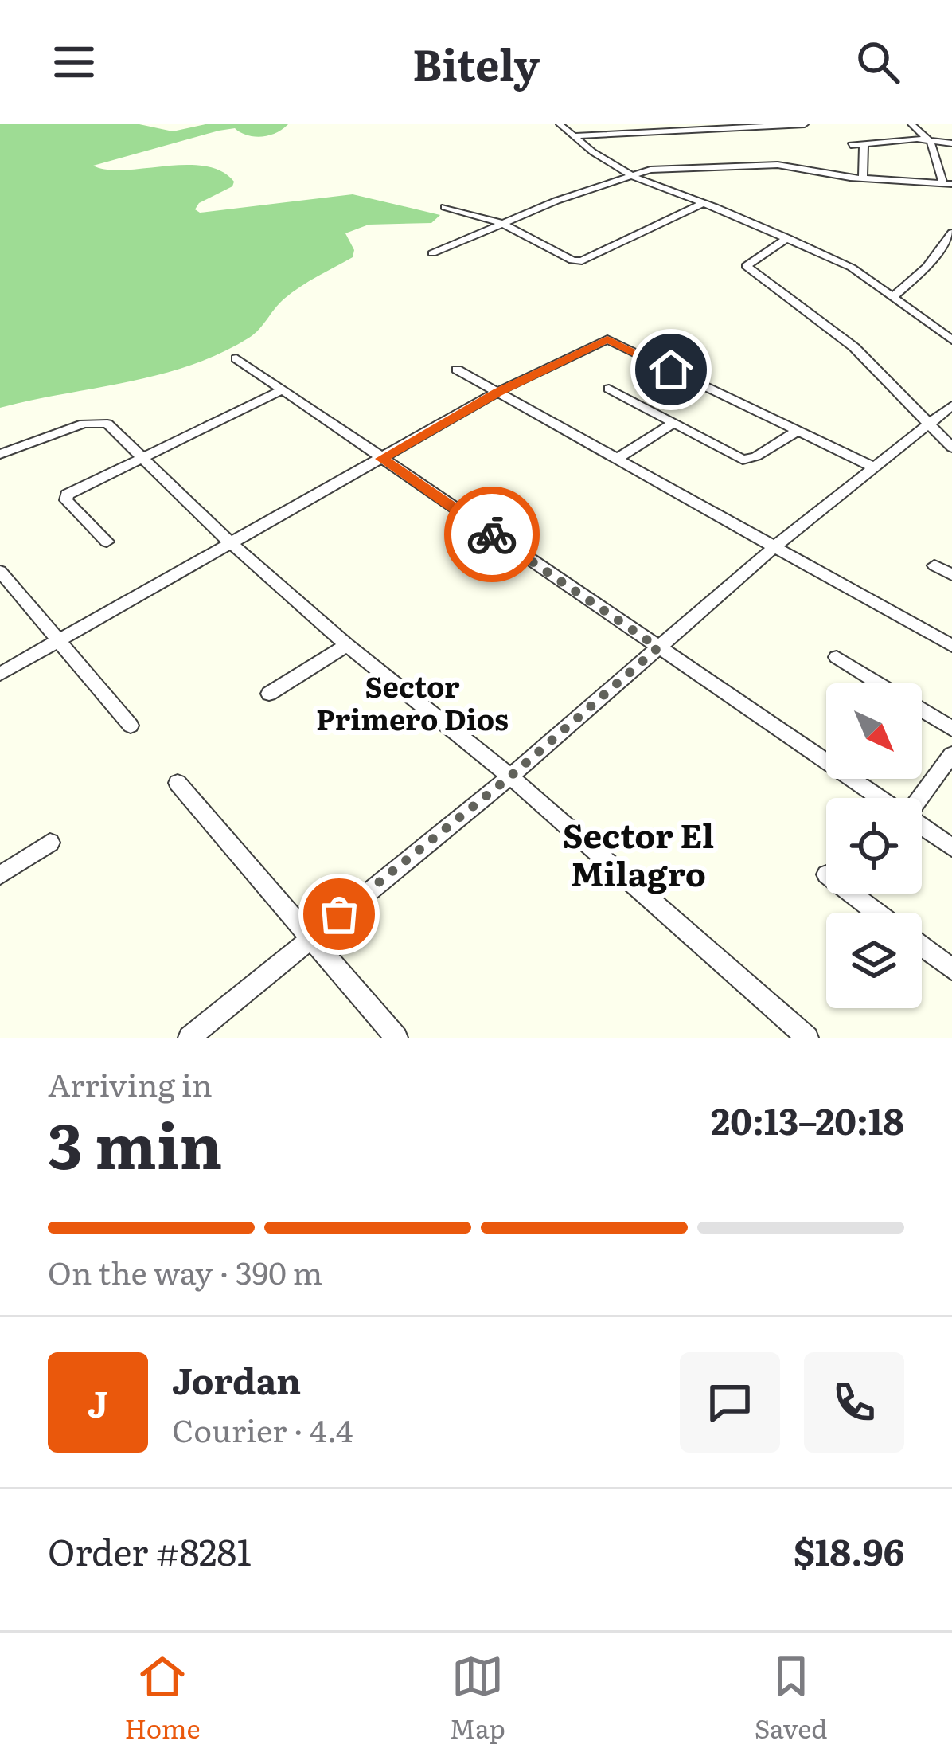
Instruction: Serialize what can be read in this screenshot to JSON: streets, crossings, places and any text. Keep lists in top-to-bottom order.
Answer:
{
  "districts": ["Sector Primero Dios", "Sector El Milagro"],
  "north": "bottom right",
  "page": {
    "header": "Bitely",
    "heading": ["3 min", "Arriving in", "20:13–20:18"],
    "panel": [
      "Jordan",
      "Courier · 4.4",
      "Order #8281",
      "$18.96"
    ],
    "bar": "On the way · 390 m",
    "round": "J",
    "tabs": ["Home", "Map", "Saved"]
  }
}
